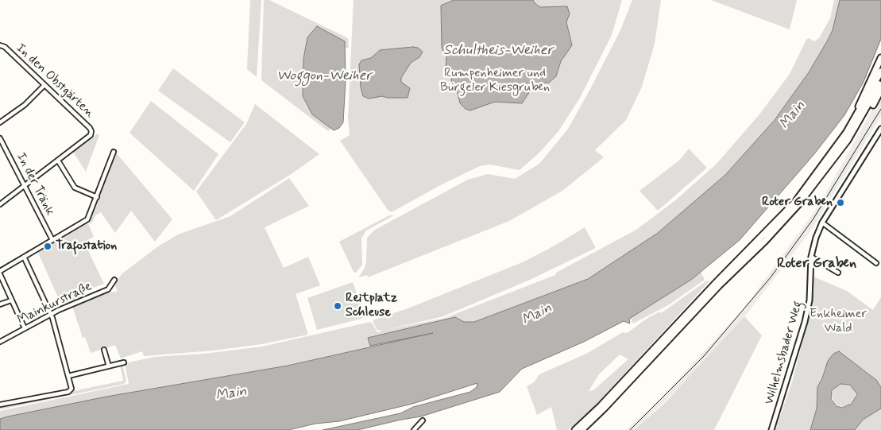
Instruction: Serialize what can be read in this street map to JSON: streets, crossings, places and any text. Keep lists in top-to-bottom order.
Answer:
{
  "streets": {
    "street": [
      "In den Obstgärten",
      "In der Tränk",
      "Mainkurstraße",
      "Wilhelmsbader Weg"
    ]
  },
  "districts": ["Roter Graben"],
  "water": ["Schultheis-Weiher", "Woggon-Weiher", "Main"],
  "parks": ["Rumpenheimer und Bürgeler Kiesgruben", "Enkheimer Wald"],
  "places": ["Roter Graben", "Trafostation", "Reitplatz Schleuse"]
}
